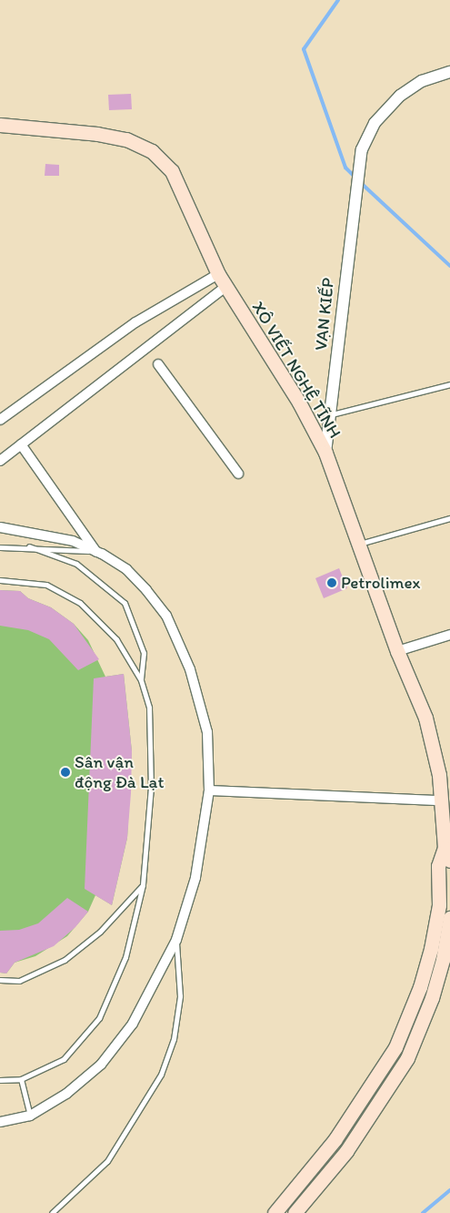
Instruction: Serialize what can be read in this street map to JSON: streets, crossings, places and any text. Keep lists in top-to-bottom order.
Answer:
{
  "streets": {
    "main road": ["XÔ VIẾT NGHỆ TĨNH"],
    "street": ["VẠN KIẾP"]
  },
  "crossings": [
    ["VẠN KIẾP", "XÔ VIẾT NGHỆ TĨNH"]
  ],
  "places": ["Petrolimex", "Sân vận động Đà Lạt"]
}
